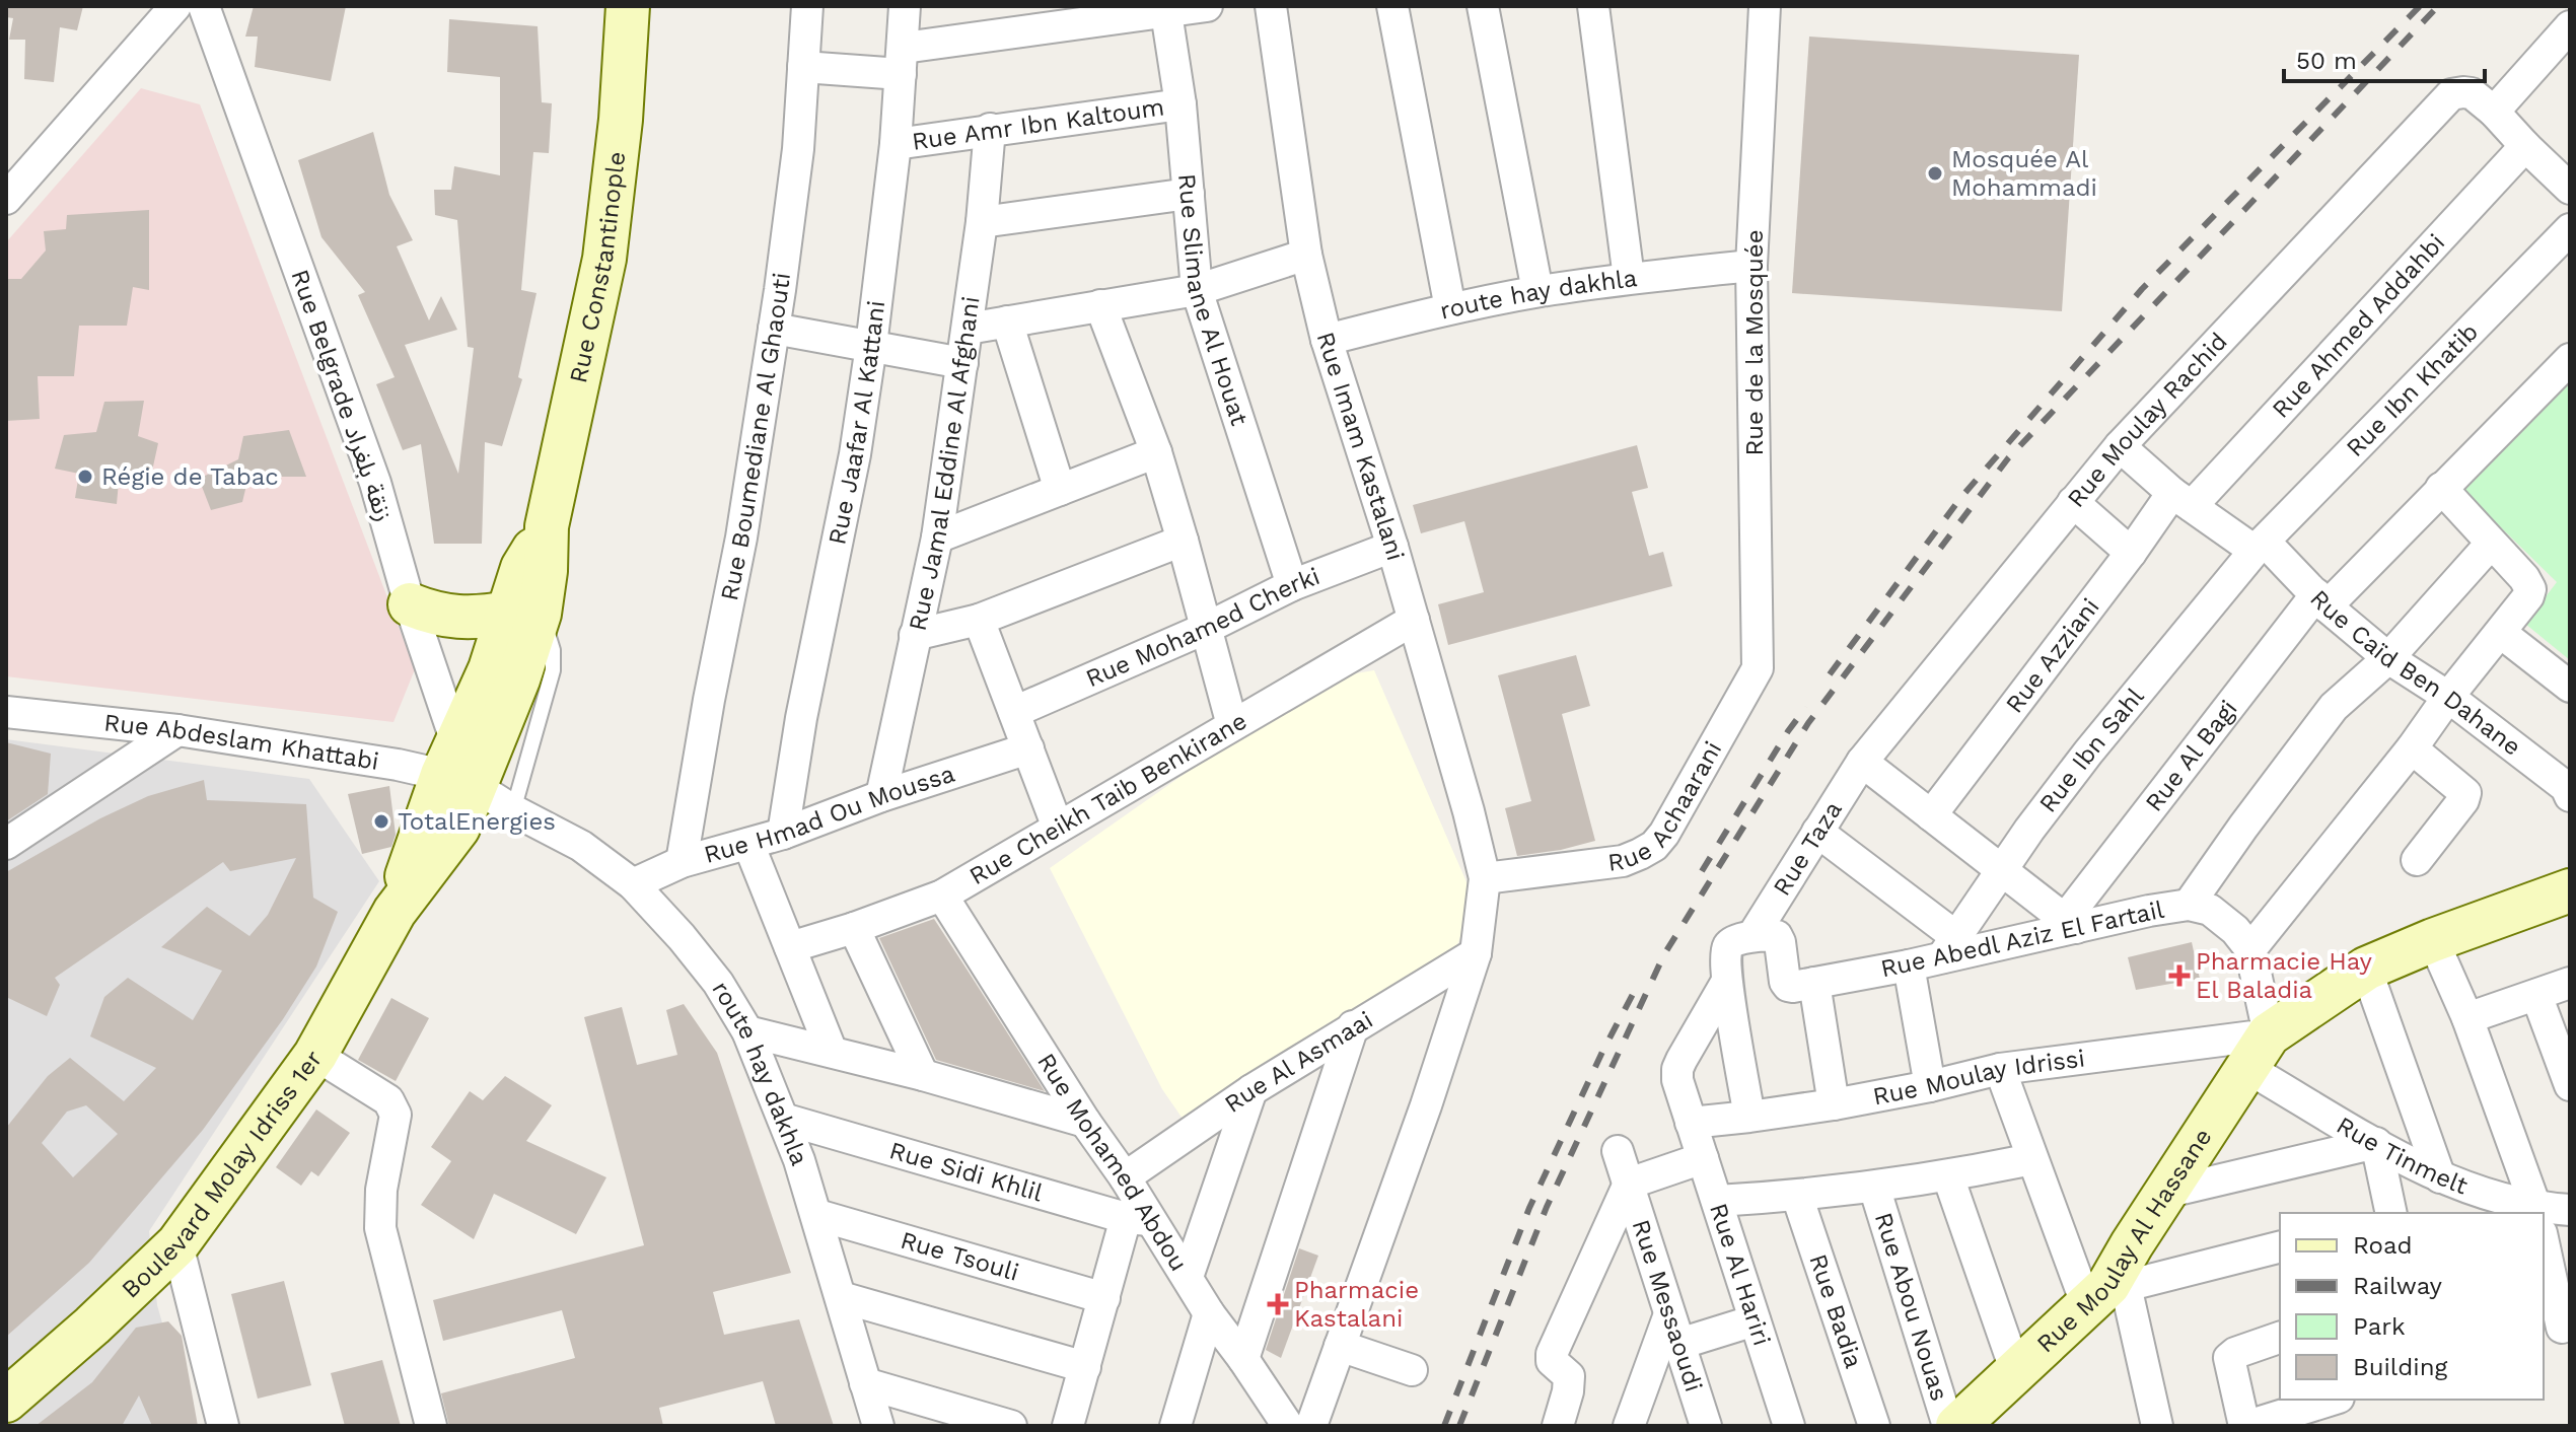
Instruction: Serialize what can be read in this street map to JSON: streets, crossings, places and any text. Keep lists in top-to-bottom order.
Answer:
{
  "streets": {
    "street": [
      "Rue Amr Ibn Kaltoum",
      "Rue Constantinople",
      "route hay dakhla",
      "Rue Slimane Al Houat",
      "Rue Ahmed Addahbi",
      "Rue de la Mosquée",
      "Rue Ibn Khatib",
      "Rue Belgrade زنقة بلغراد",
      "Rue Moulay Rachid",
      "Rue Jaafar Al Kattani",
      "Rue Boumediane Al Ghaouti",
      "Rue Imam Kastalani",
      "Rue Jamal Eddine Al Afghani",
      "Rue Mohamed Cherki",
      "Rue Azziani",
      "Rue Caïd Ben Dahane",
      "Rue Abdeslam Khattabi",
      "Rue Ibn Sahl",
      "Rue Al Bagi",
      "Rue Cheikh Taib Benkirane",
      "Rue Achaarani",
      "Rue Hmad Ou Moussa",
      "Rue Taza",
      "Rue Abedl Aziz El Fartail",
      "Rue Al Asmaai",
      "Rue Moulay Idrissi",
      "Rue Tinmelt",
      "Rue Mohamed Abdou",
      "Boulevard Molay Idriss 1er",
      "Rue Sidi Khlil",
      "Rue Moulay Al Hassane",
      "Rue Tsouli",
      "Rue Al Hariri",
      "Rue Messaoudi",
      "Rue Abou Nouas",
      "Rue Badia"
    ]
  },
  "crossings": [
    ["Rue Amr Ibn Kaltoum", "Rue Slimane Al Houat"],
    ["Rue Amr Ibn Kaltoum", "Rue Jaafar Al Kattani"],
    ["Rue Amr Ibn Kaltoum", "Rue Jamal Eddine Al Afghani"],
    ["Rue Constantinople", "route hay dakhla"],
    ["Rue Constantinople", "Rue Belgrade زنقة بلغراد"],
    ["Rue Constantinople", "Rue Abdeslam Khattabi"],
    ["Rue Constantinople", "Boulevard Molay Idriss 1er"],
    ["route hay dakhla", "Rue de la Mosquée"],
    ["route hay dakhla", "Rue Belgrade زنقة بلغراد"],
    ["route hay dakhla", "Rue Imam Kastalani"],
    ["route hay dakhla", "Rue Abdeslam Khattabi"],
    ["route hay dakhla", "Rue Hmad Ou Moussa"],
    ["route hay dakhla", "Boulevard Molay Idriss 1er"],
    ["route hay dakhla", "Rue Sidi Khlil"],
    ["route hay dakhla", "Rue Tsouli"],
    ["Rue Slimane Al Houat", "Rue Mohamed Cherki"],
    ["Rue Ahmed Addahbi", "Rue Azziani"],
    ["Rue Ahmed Addahbi", "Rue Caïd Ben Dahane"],
    ["Rue de la Mosquée", "Rue Achaarani"],
    ["Rue Ibn Khatib", "Rue Caïd Ben Dahane"],
    ["Rue Ibn Khatib", "Rue Ibn Sahl"],
    ["Rue Belgrade زنقة بلغراد", "Rue Abdeslam Khattabi"],
    ["Rue Belgrade زنقة بلغراد", "Boulevard Molay Idriss 1er"],
    ["Rue Moulay Rachid", "Rue Caïd Ben Dahane"],
    ["Rue Moulay Rachid", "Rue Taza"],
    ["Rue Jaafar Al Kattani", "Rue Hmad Ou Moussa"],
    ["Rue Boumediane Al Ghaouti", "Rue Hmad Ou Moussa"],
    ["Rue Imam Kastalani", "Rue Mohamed Cherki"],
    ["Rue Imam Kastalani", "Rue Cheikh Taib Benkirane"],
    ["Rue Imam Kastalani", "Rue Achaarani"],
    ["Rue Jamal Eddine Al Afghani", "Rue Hmad Ou Moussa"],
    ["Rue Azziani", "Rue Caïd Ben Dahane"],
    ["Rue Caïd Ben Dahane", "Rue Ibn Sahl"],
    ["Rue Caïd Ben Dahane", "Rue Al Bagi"],
    ["Rue Abdeslam Khattabi", "Boulevard Molay Idriss 1er"],
    ["Rue Ibn Sahl", "Rue Abedl Aziz El Fartail"],
    ["Rue Al Bagi", "Rue Abedl Aziz El Fartail"],
    ["Rue Cheikh Taib Benkirane", "Rue Mohamed Abdou"],
    ["Rue Abedl Aziz El Fartail", "Rue Moulay Idrissi"],
    ["Rue Abedl Aziz El Fartail", "Rue Tinmelt"],
    ["Rue Abedl Aziz El Fartail", "Rue Moulay Al Hassane"],
    ["Rue Al Asmaai", "Rue Mohamed Abdou"],
    ["Rue Moulay Idrissi", "Rue Tinmelt"],
    ["Rue Moulay Idrissi", "Rue Moulay Al Hassane"],
    ["Rue Moulay Idrissi", "Rue Al Hariri"],
    ["Rue Tinmelt", "Rue Moulay Al Hassane"],
    ["Rue Mohamed Abdou", "Rue Sidi Khlil"]
  ],
  "places": {
    "other": ["Mosquée Al Mohammadi", "Régie de Tabac", "TotalEnergies"],
    "health": ["Pharmacie Hay El Baladia", "Pharmacie Kastalani"]
  },
  "legend": [
    "Road",
    "Railway",
    "Park",
    "Building"
  ],
  "scale_bar": "50 m"
}
